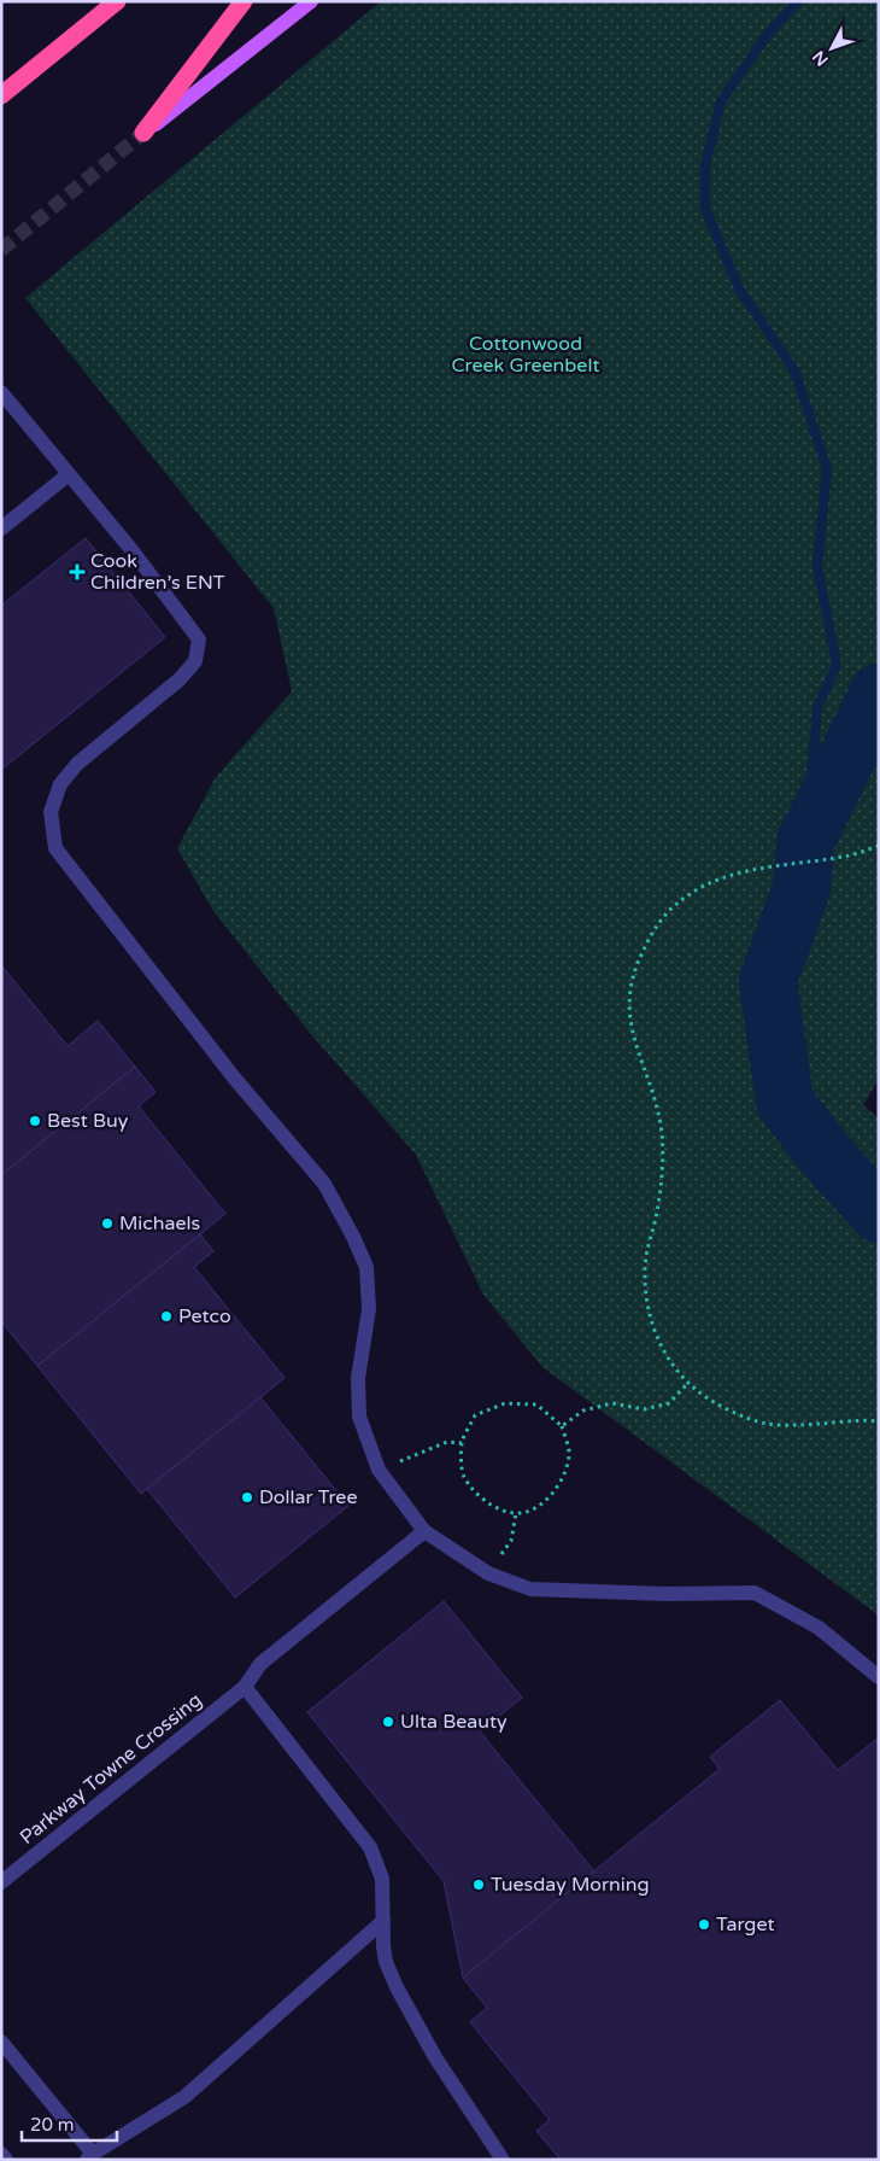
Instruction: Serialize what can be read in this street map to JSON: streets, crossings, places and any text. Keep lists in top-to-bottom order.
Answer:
{
  "streets": {
    "lane": ["Parkway Towne Crossing"]
  },
  "parks": ["Cottonwood Creek Greenbelt"],
  "places": {
    "health": ["Cook Children’s ENT"],
    "other": [
      "Best Buy",
      "Michaels",
      "Petco",
      "Dollar Tree",
      "Ulta Beauty",
      "Tuesday Morning",
      "Target"
    ]
  },
  "scale_bar": "20 m",
  "north": "bottom left"
}
